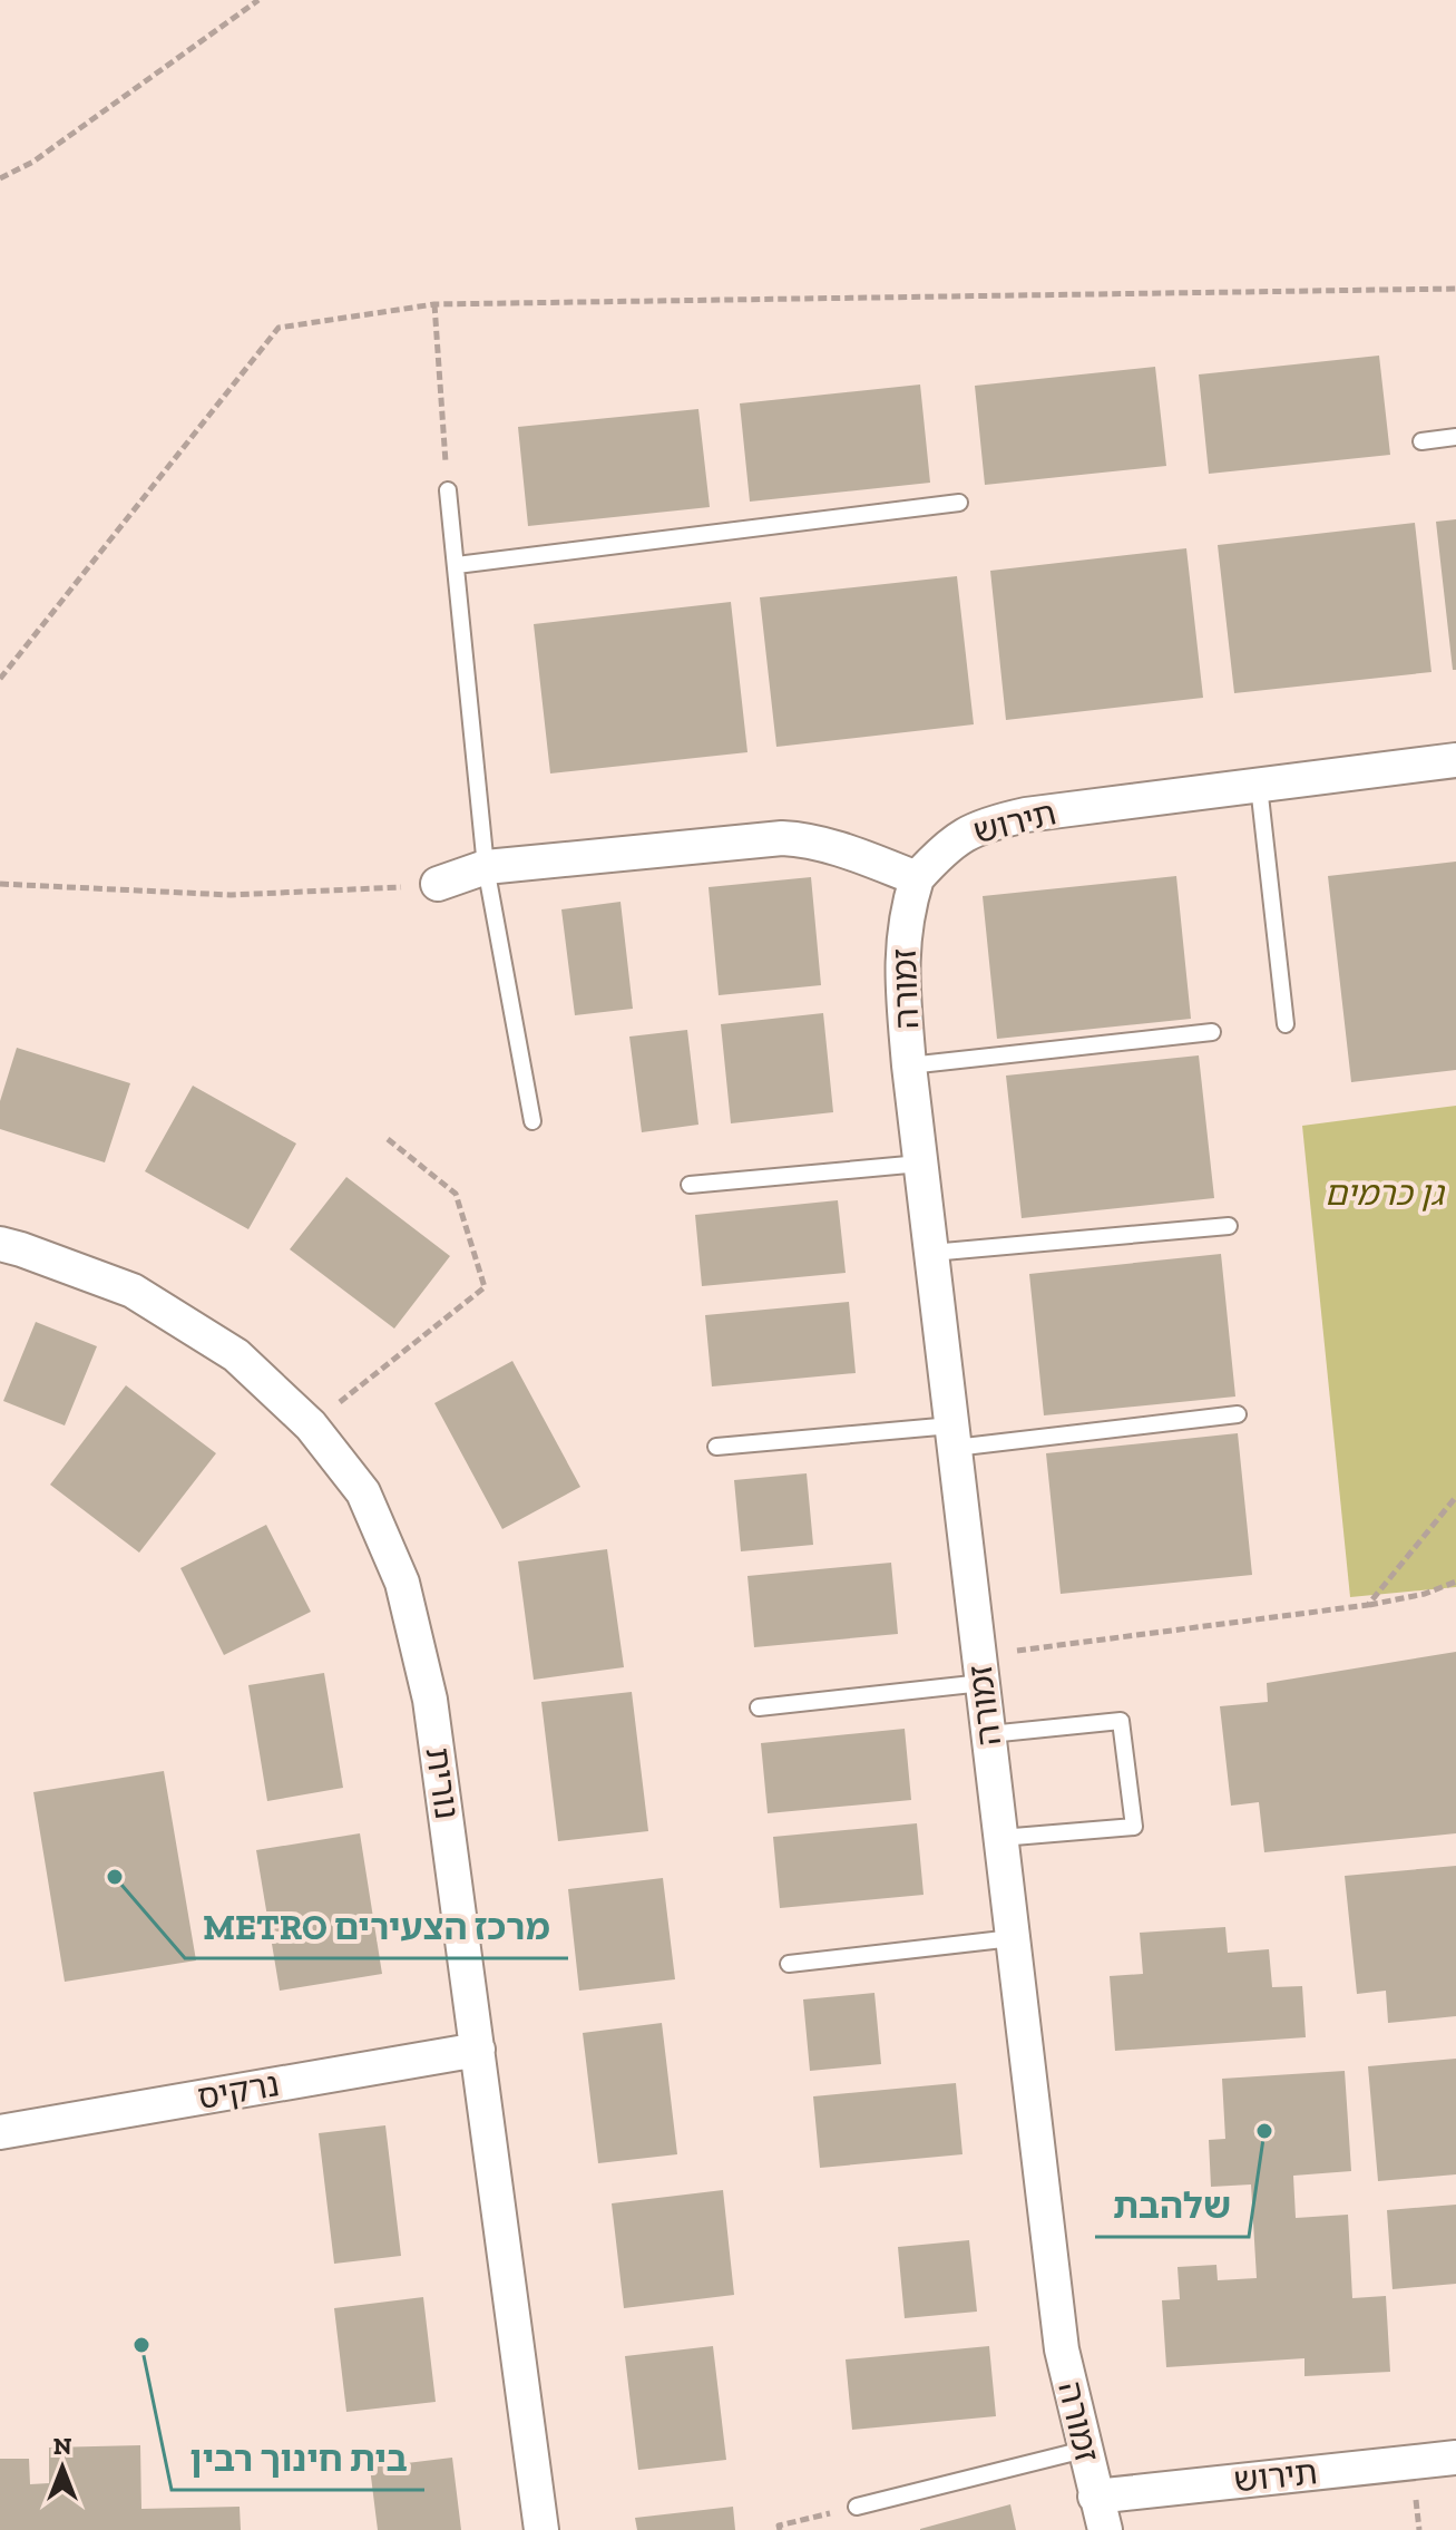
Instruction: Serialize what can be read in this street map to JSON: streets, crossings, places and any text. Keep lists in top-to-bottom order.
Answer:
{
  "streets": {
    "street": [
      "תירוש",
      "זמורה",
      "נורית",
      "נרקיס"
    ]
  },
  "crossings": [
    ["תירוש", "זמורה"],
    ["נורית", "נרקיס"]
  ],
  "parks": ["גן כרמים"],
  "places": ["METRO מרכז הצעירים", "שלהבת", "בית חינוך רבין"],
  "north": "top"
}
